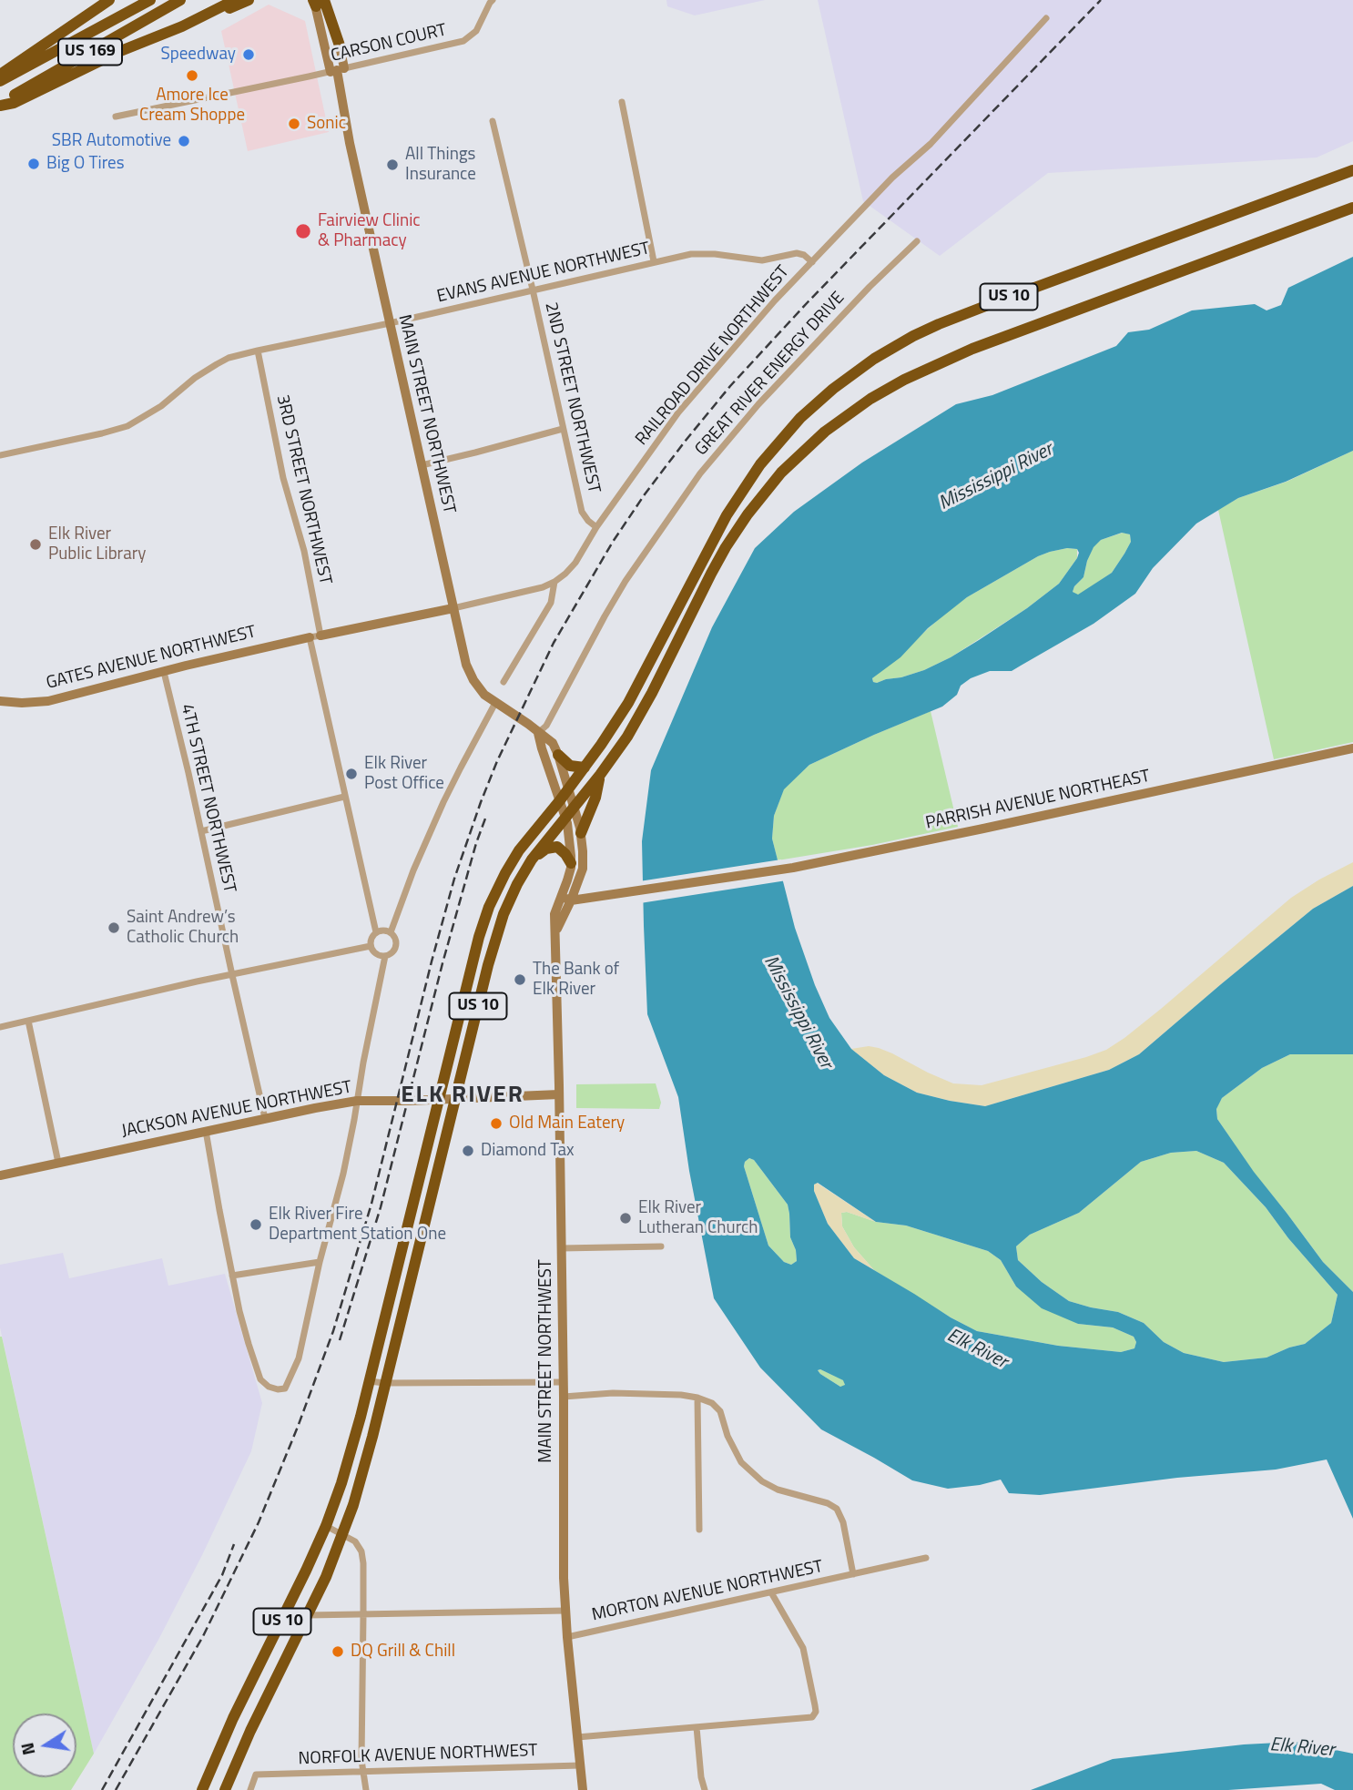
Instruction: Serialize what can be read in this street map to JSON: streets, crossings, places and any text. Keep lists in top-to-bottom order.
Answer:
{
  "streets": {
    "highway": ["US 169", "US 10"],
    "main road": [
      "MAIN STREET NORTHWEST",
      "GATES AVENUE NORTHWEST",
      "PARRISH AVENUE NORTHEAST",
      "JACKSON AVENUE NORTHWEST"
    ],
    "street": [
      "CARSON COURT",
      "EVANS AVENUE NORTHWEST",
      "RAILROAD DRIVE NORTHWEST",
      "GREAT RIVER ENERGY DRIVE",
      "2ND STREET NORTHWEST",
      "3RD STREET NORTHWEST",
      "4TH STREET NORTHWEST",
      "MORTON AVENUE NORTHWEST",
      "NORFOLK AVENUE NORTHWEST"
    ]
  },
  "crossings": [
    ["CARSON COURT", "MAIN STREET NORTHWEST"],
    ["EVANS AVENUE NORTHWEST", "RAILROAD DRIVE NORTHWEST"],
    ["EVANS AVENUE NORTHWEST", "2ND STREET NORTHWEST"],
    ["EVANS AVENUE NORTHWEST", "MAIN STREET NORTHWEST"],
    ["EVANS AVENUE NORTHWEST", "3RD STREET NORTHWEST"],
    ["US 10", "MAIN STREET NORTHWEST"],
    ["US 10", "JACKSON AVENUE NORTHWEST"],
    ["US 10", "MORTON AVENUE NORTHWEST"],
    ["RAILROAD DRIVE NORTHWEST", "2ND STREET NORTHWEST"],
    ["GREAT RIVER ENERGY DRIVE", "MAIN STREET NORTHWEST"],
    ["MAIN STREET NORTHWEST", "PARRISH AVENUE NORTHEAST"],
    ["MAIN STREET NORTHWEST", "JACKSON AVENUE NORTHWEST"],
    ["MAIN STREET NORTHWEST", "MORTON AVENUE NORTHWEST"],
    ["MAIN STREET NORTHWEST", "NORFOLK AVENUE NORTHWEST"],
    ["GATES AVENUE NORTHWEST", "4TH STREET NORTHWEST"],
    ["4TH STREET NORTHWEST", "JACKSON AVENUE NORTHWEST"]
  ],
  "districts": ["ELK RIVER"],
  "water": ["Mississippi River", "Elk River"],
  "places": [
    "Speedway",
    "Amore Ice Cream Shoppe",
    "Sonic",
    "SBR Automotive",
    "Big O Tires",
    "All Things Insurance",
    "Fairview Clinic & Pharmacy",
    "Elk River Public Library",
    "Elk River Post Office",
    "Saint Andrew’s Catholic Church",
    "The Bank of Elk River",
    "Old Main Eatery",
    "Diamond Tax",
    "Elk River Lutheran Church",
    "Elk River Fire Department Station One",
    "DQ Grill & Chill"
  ],
  "north": "left"
}
